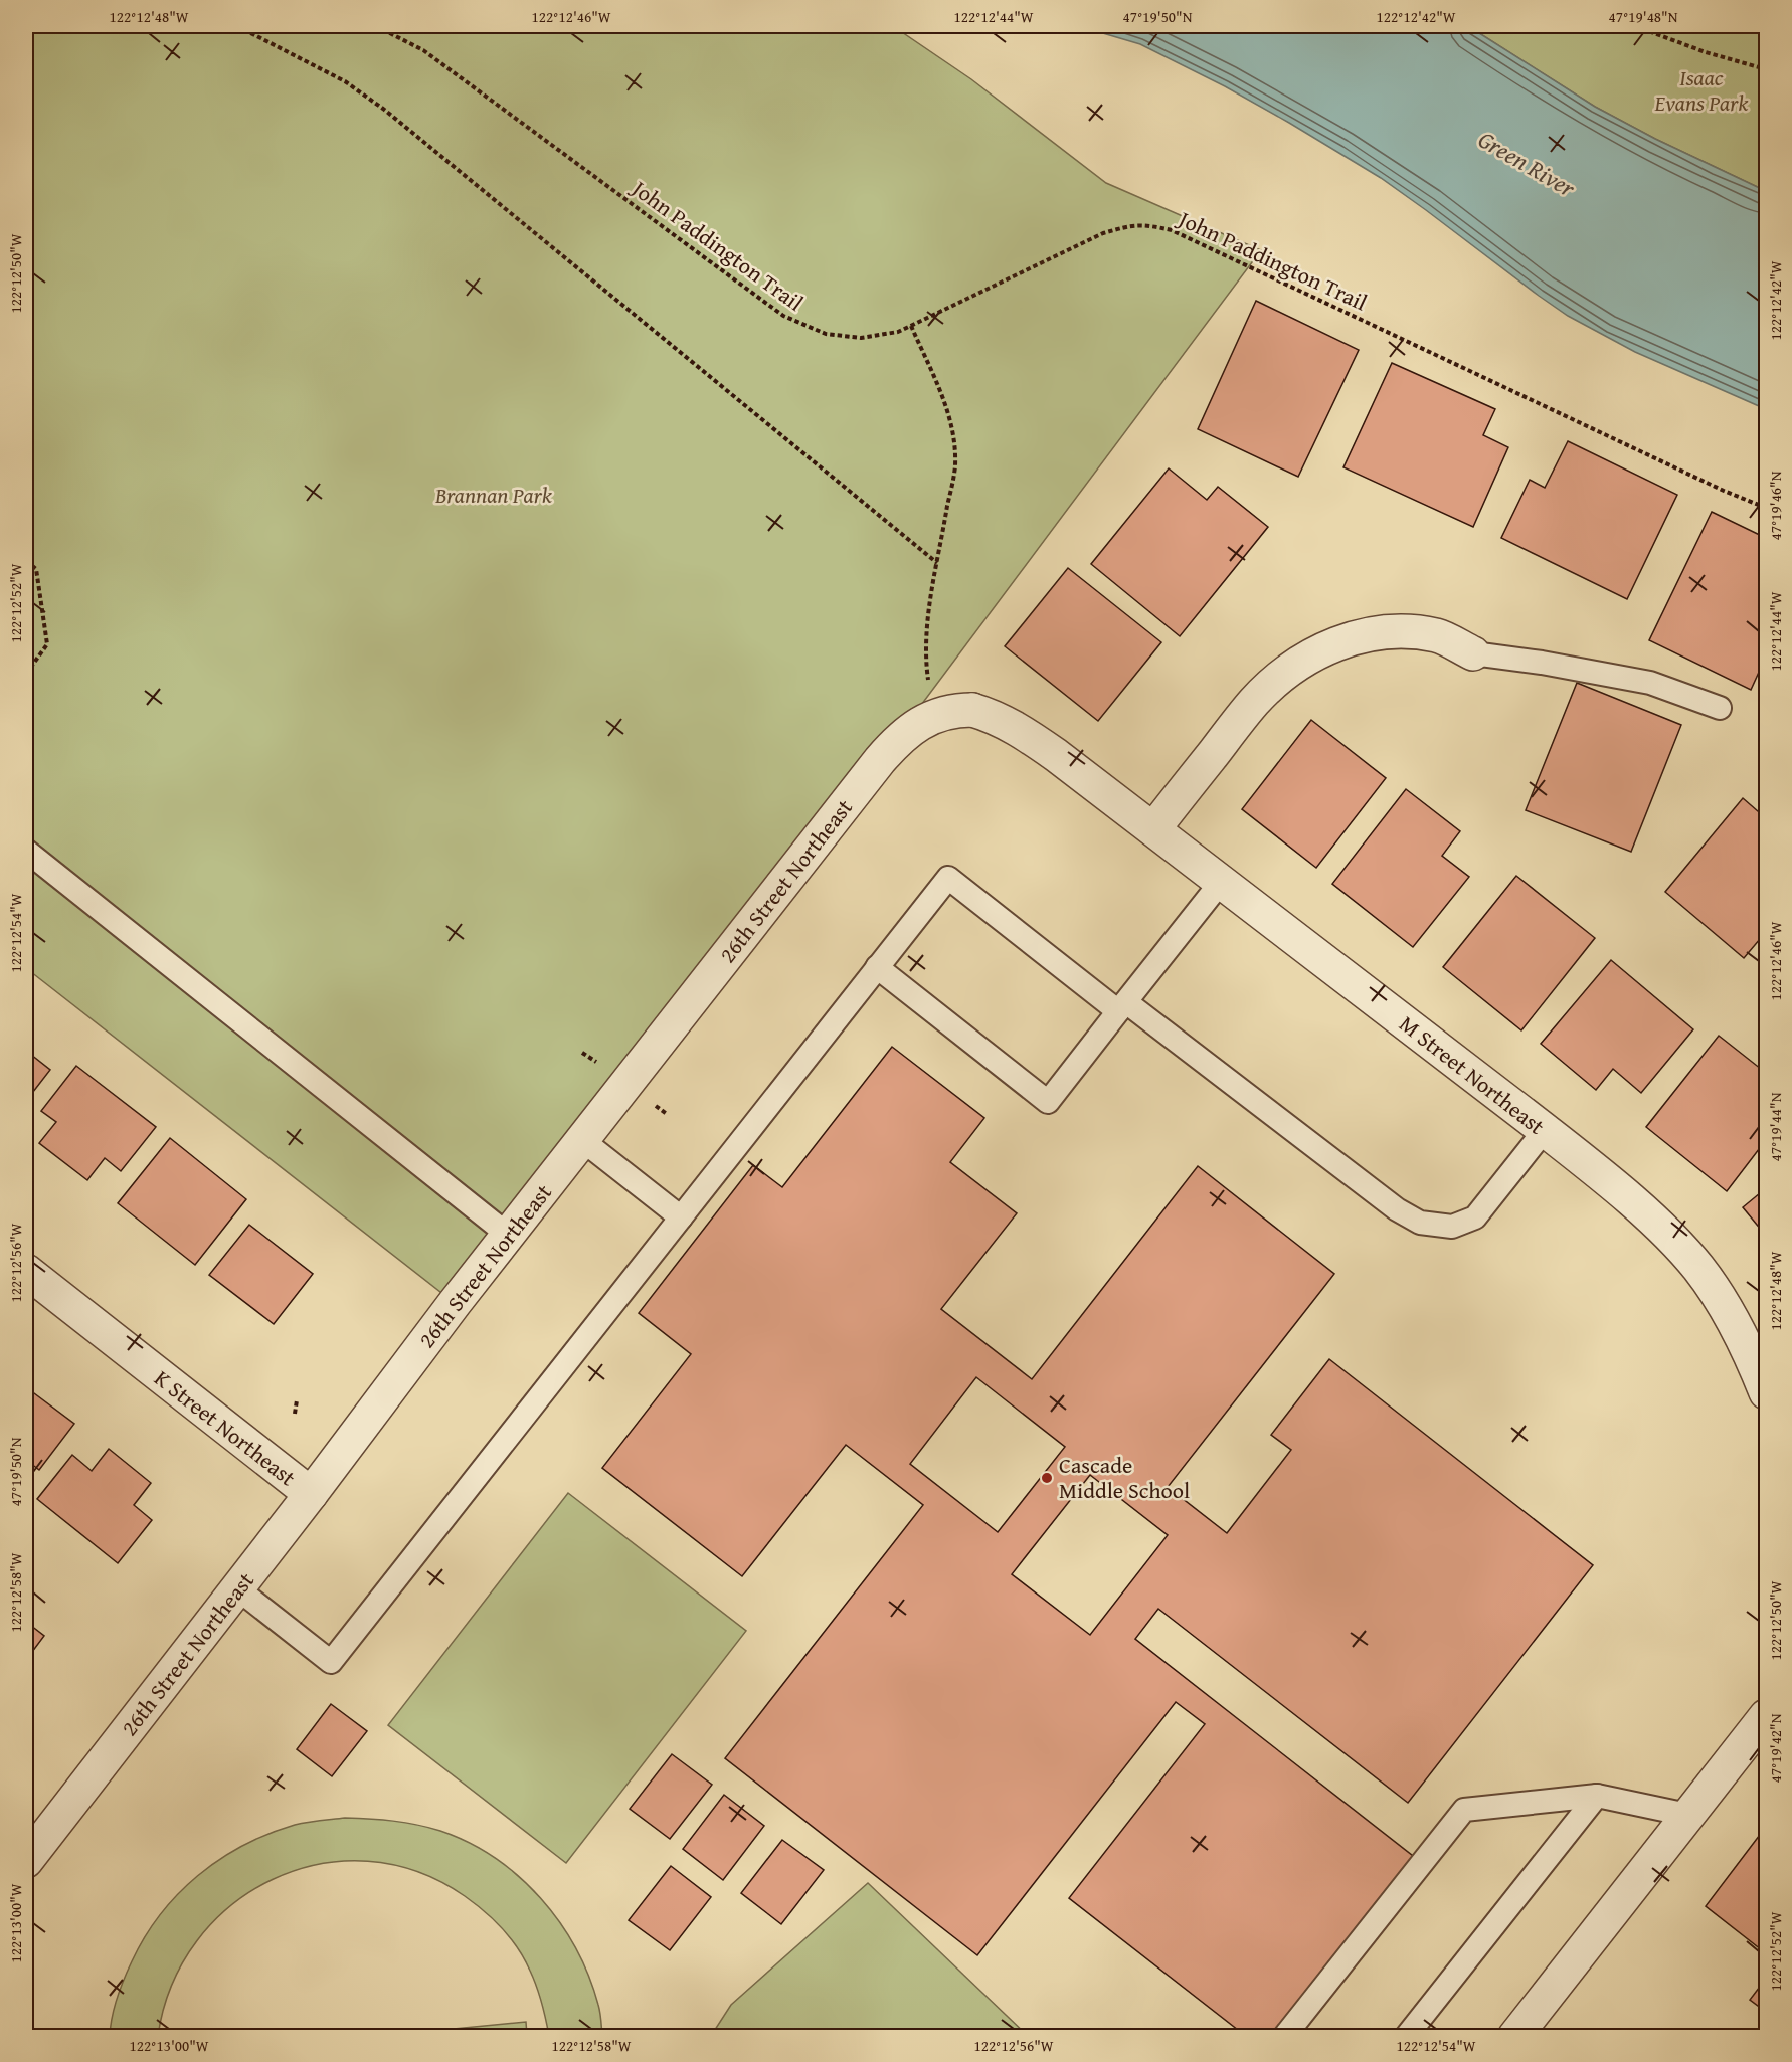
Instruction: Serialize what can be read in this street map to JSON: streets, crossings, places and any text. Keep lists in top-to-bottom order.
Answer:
{
  "streets": {
    "street": ["26th Street Northeast", "M Street Northeast", "K Street Northeast"],
    "path": ["John Paddington Trail"]
  },
  "crossings": [
    ["26th Street Northeast", "M Street Northeast"],
    ["26th Street Northeast", "K Street Northeast"]
  ],
  "water": ["Green River"],
  "parks": ["Isaac Evans Park", "Brannan Park"],
  "places": ["Cascade Middle School"],
  "coordinates": [
    "122°12'48\"W",
    "122°12'46\"W",
    "122°12'44\"W",
    "47°19'50\"N",
    "122°12'42\"W",
    "47°19'48\"N",
    "122°12'50\"W",
    "47°19'46\"N",
    "122°12'52\"W",
    "122°12'54\"W",
    "47°19'44\"N",
    "122°12'56\"W",
    "122°12'58\"W",
    "47°19'42\"N",
    "122°13'00\"W"
  ]
}
